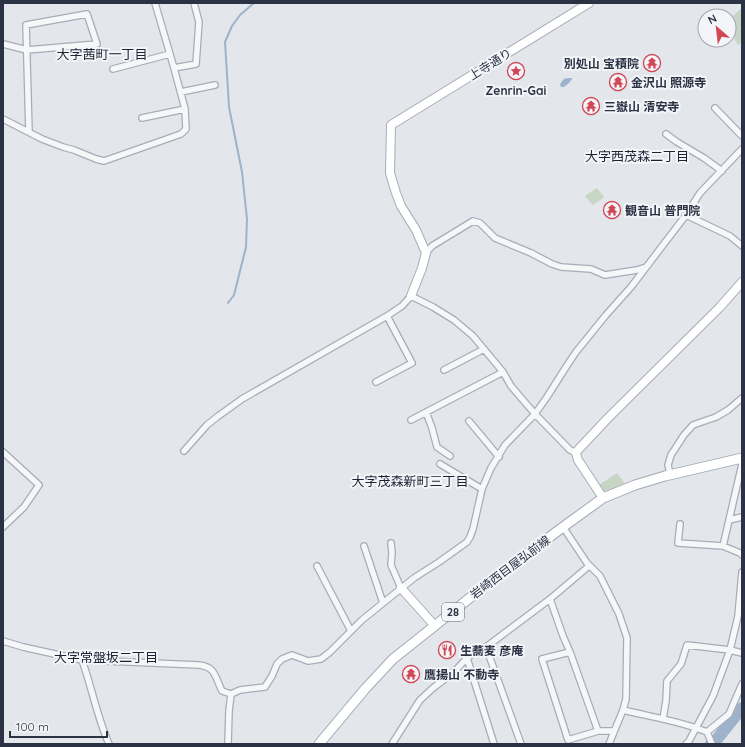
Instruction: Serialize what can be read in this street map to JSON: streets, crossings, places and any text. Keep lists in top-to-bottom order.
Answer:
{
  "streets": {
    "main road": ["岩崎西目屋弘前線", "28"],
    "street": ["上寺通り"]
  },
  "districts": [
    "大字茜町一丁目",
    "大字西茂森二丁目",
    "大字茂森新町三丁目",
    "大字常盤坂二丁目"
  ],
  "places": {
    "temple": [
      "別処山 宝積院",
      "金沢山 照源寺",
      "三嶽山 清安寺",
      "観音山 普門院",
      "鷹揚山 不動寺"
    ],
    "place": ["Zenrin-Gai"],
    "restaurant": ["生蕎麦 彦庵"]
  },
  "scale_bar": "100 m",
  "north": "top left"
}
